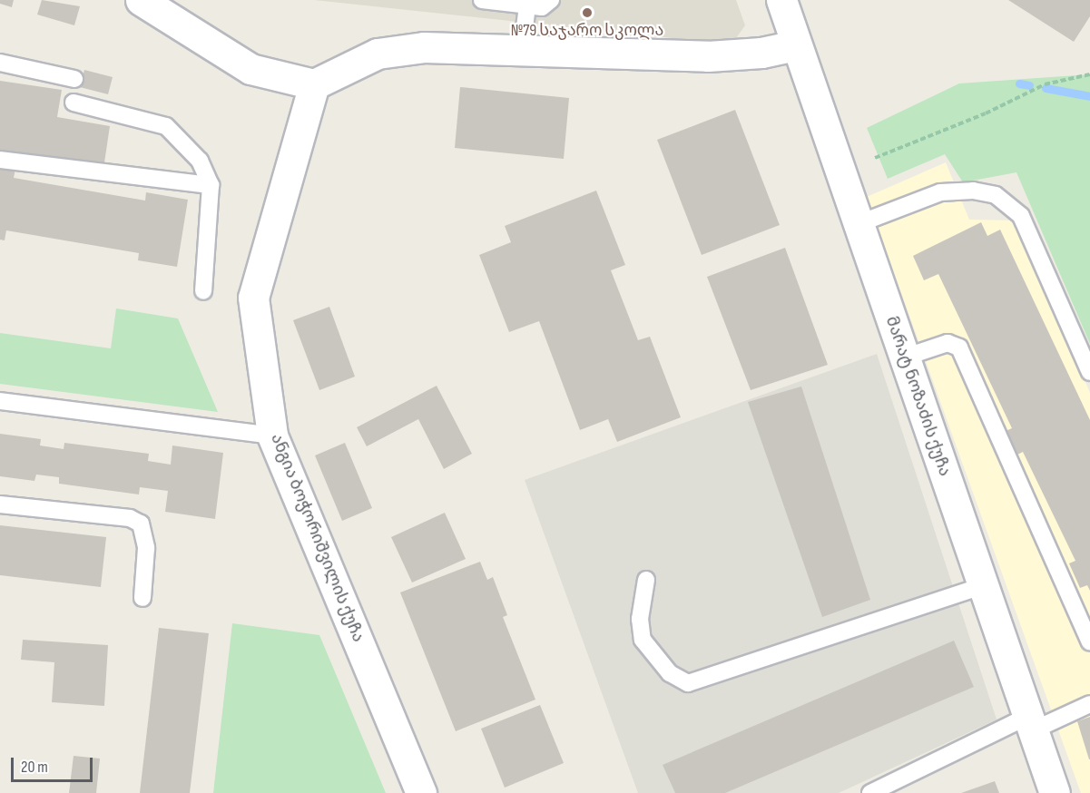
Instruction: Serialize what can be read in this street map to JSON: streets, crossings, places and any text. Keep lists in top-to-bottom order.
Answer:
{
  "streets": {
    "street": ["მარატ ნოზაძის ქუჩა", "ანგია ბოჭორიშვილის ქუჩა"]
  },
  "places": ["№79 საჯარო სკოლა"],
  "scale_bar": "20 m"
}
